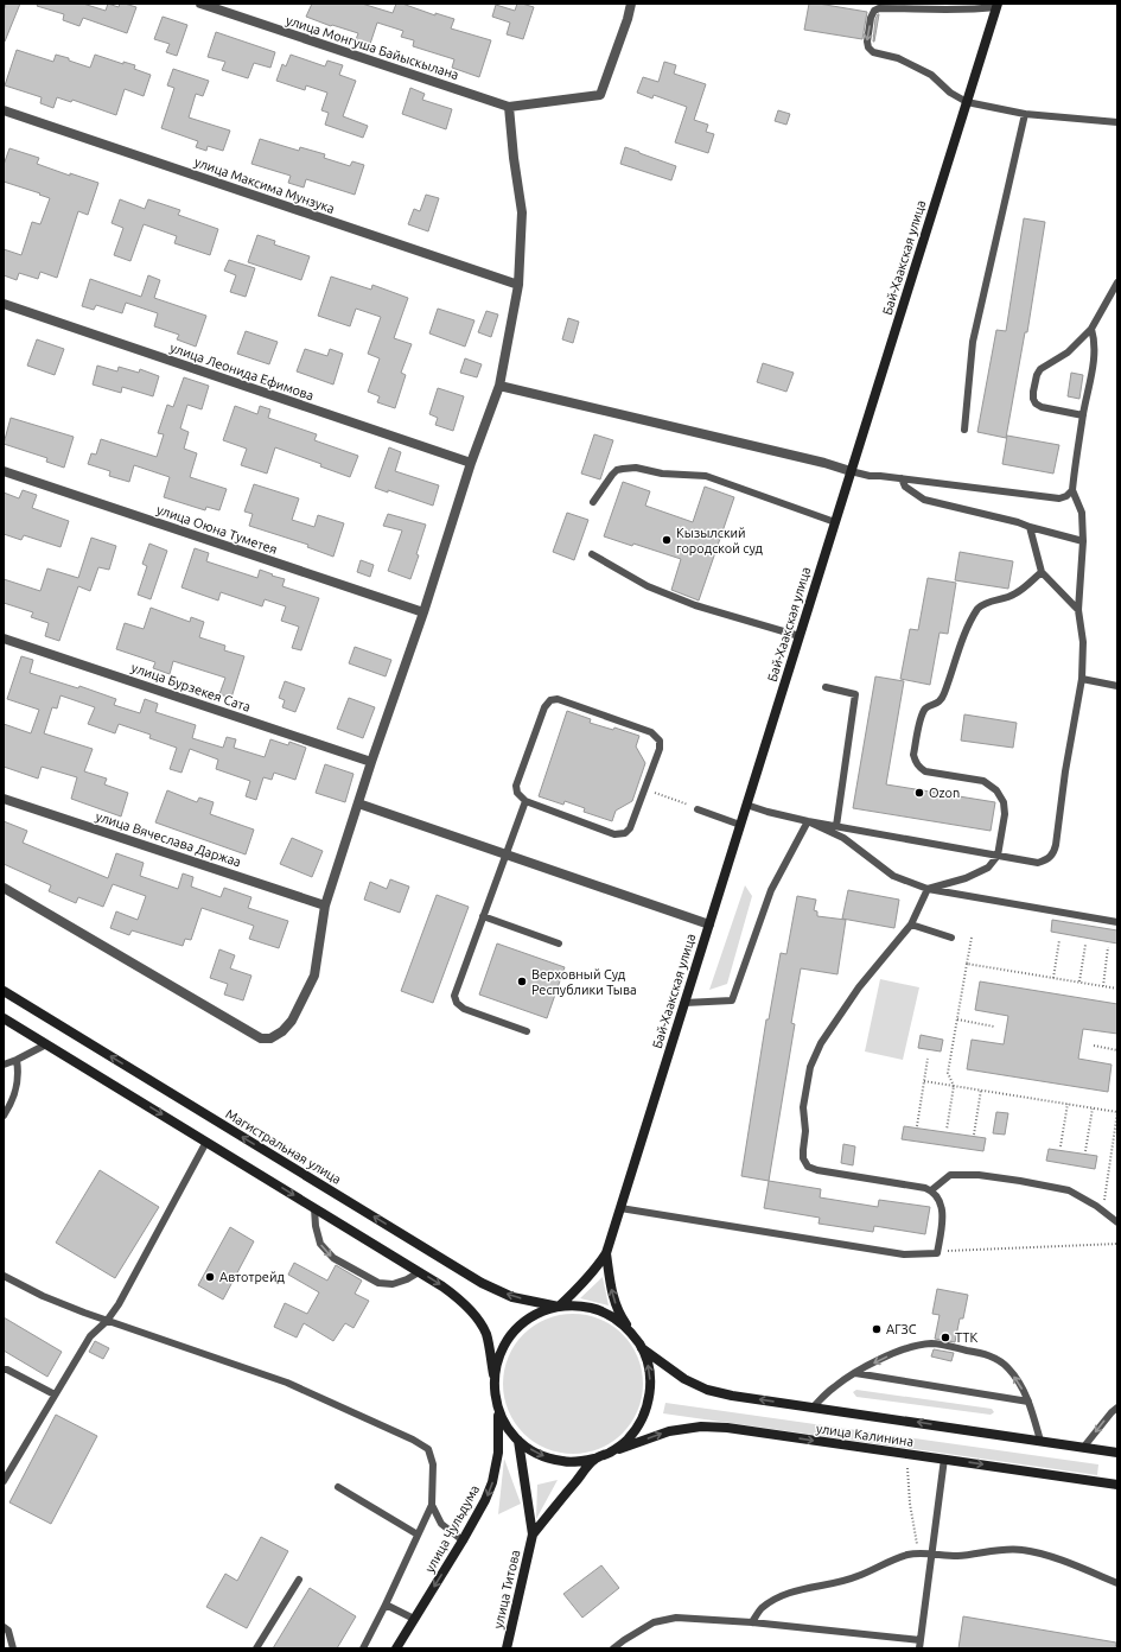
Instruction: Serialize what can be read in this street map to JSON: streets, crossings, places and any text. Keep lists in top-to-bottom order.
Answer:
{
  "streets": {
    "main road": [
      "Бай-Хаакская улица",
      "Магистральная улица",
      "улица Калинина",
      "улица Чульдума",
      "улица Титова"
    ],
    "street": [
      "улица Монгуша Байыскылана",
      "улица Максима Мунзука",
      "улица Леонида Ефимова",
      "улица Оюна Туметея",
      "улица Бурзекея Сата",
      "улица Вячеслава Даржаа"
    ]
  },
  "crossings": [
    ["Бай-Хаакская улица", "Магистральная улица"],
    ["Бай-Хаакская улица", "улица Калинина"],
    ["Бай-Хаакская улица", "улица Чульдума"],
    ["Бай-Хаакская улица", "улица Титова"],
    ["Магистральная улица", "улица Калинина"],
    ["Магистральная улица", "улица Чульдума"],
    ["Магистральная улица", "улица Титова"],
    ["улица Калинина", "улица Чульдума"],
    ["улица Калинина", "улица Титова"],
    ["улица Чульдума", "улица Титова"]
  ],
  "one_way": ["улица Чульдума"],
  "places": [
    "Кызылский городской суд",
    "Ozon",
    "Верховный Суд Республики Тыва",
    "Автотрейд",
    "АГЗС",
    "ТТК"
  ]
}
